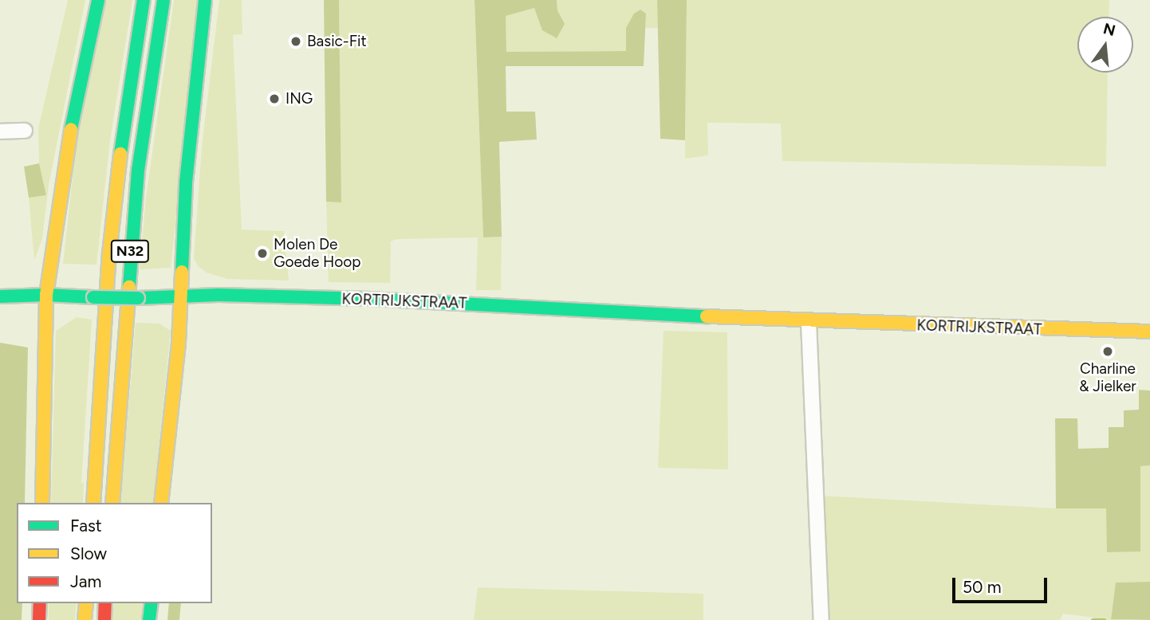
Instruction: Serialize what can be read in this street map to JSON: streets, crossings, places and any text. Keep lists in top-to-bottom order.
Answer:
{
  "streets": {
    "main road": ["N32", "KORTRIJKSTRAAT"]
  },
  "places": [
    "Basic-Fit",
    "ING",
    "Molen De Goede Hoop",
    "Charline & Jielker"
  ],
  "legend": ["Fast", "Slow", "Jam"],
  "scale_bar": "50 m",
  "north": "top"
}
